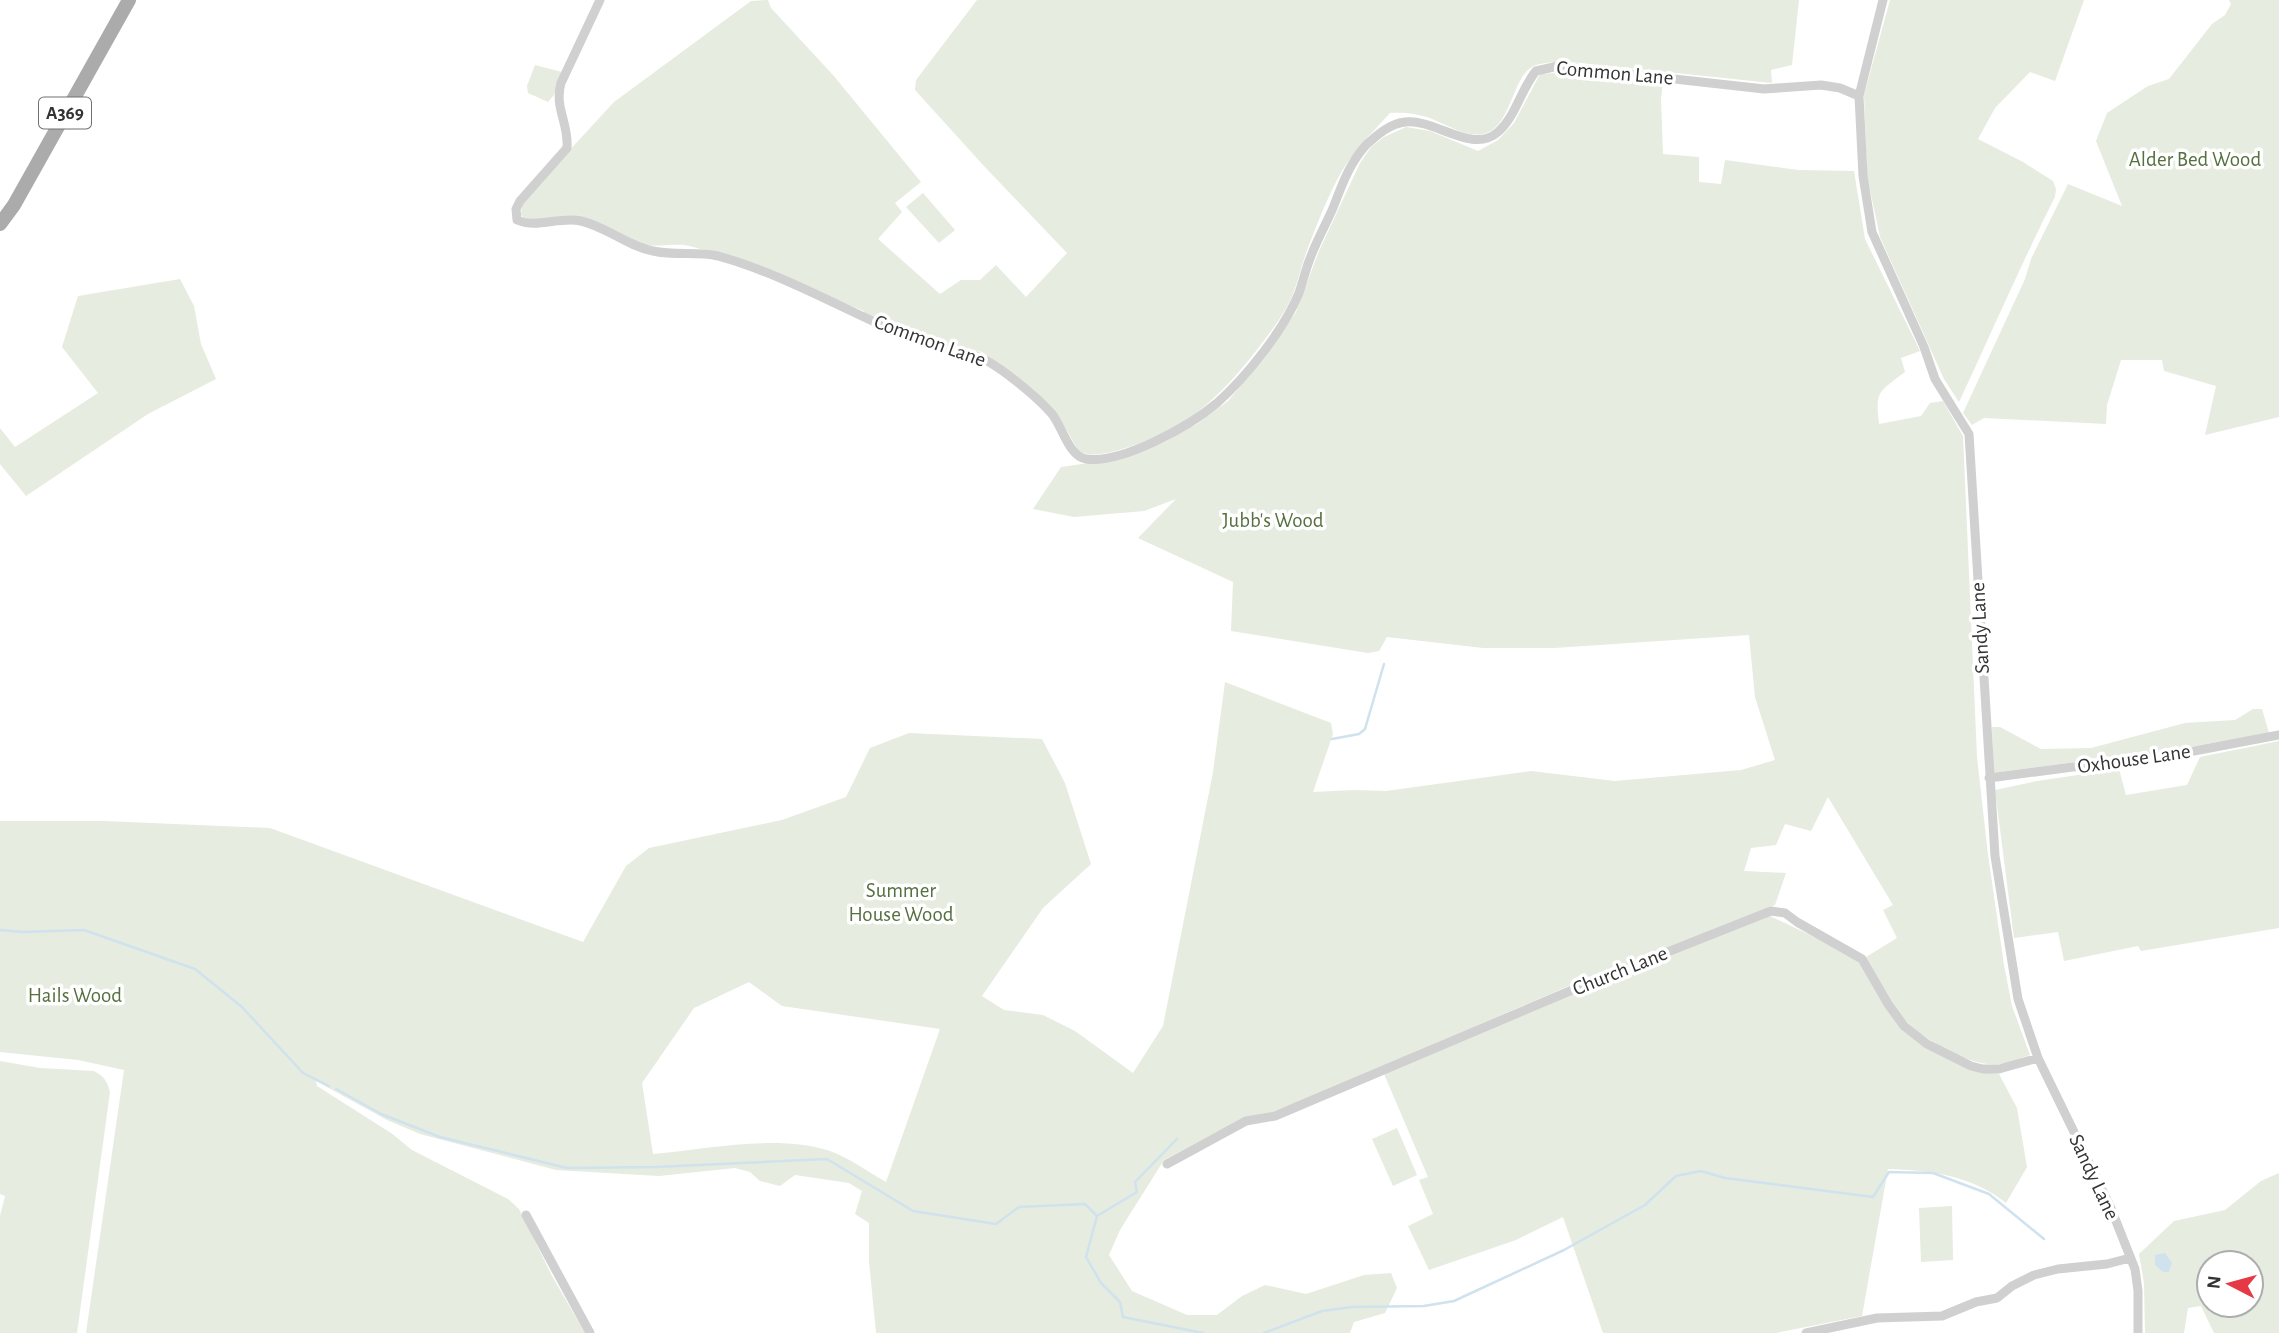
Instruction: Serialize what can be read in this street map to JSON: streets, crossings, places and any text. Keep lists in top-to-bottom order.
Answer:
{
  "streets": {
    "main road": ["A369"],
    "street": [
      "Common Lane",
      "Sandy Lane",
      "Oxhouse Lane",
      "Church Lane"
    ]
  },
  "crossings": [
    ["Common Lane", "Sandy Lane"],
    ["Sandy Lane", "Oxhouse Lane"],
    ["Sandy Lane", "Church Lane"]
  ],
  "parks": [
    "Alder Bed Wood",
    "Jubb's Wood",
    "Summer House Wood",
    "Hails Wood"
  ],
  "north": "left"
}
